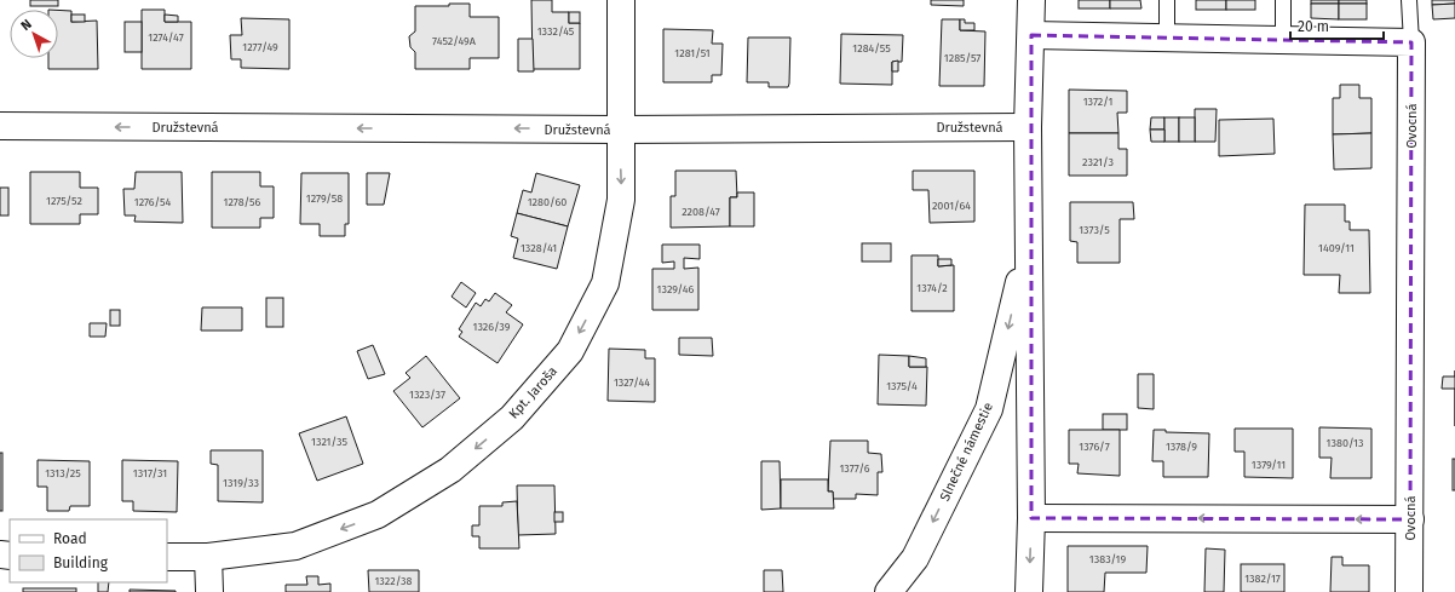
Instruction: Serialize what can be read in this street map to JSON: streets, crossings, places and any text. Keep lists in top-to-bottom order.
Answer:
{
  "streets": {
    "street": [
      "Ovocná",
      "Družstevná",
      "Kpt. Jaroša",
      "Slnečné námestie"
    ]
  },
  "crossings": [
    ["Družstevná", "Kpt. Jaroša"],
    ["Družstevná", "Slnečné námestie"]
  ],
  "one_way": ["Družstevná", "Kpt. Jaroša"],
  "house_numbers": [
    "1332/45",
    "1274/47",
    "7452/49A",
    "1277/49",
    "1284/55",
    "1281/51",
    "1285/57",
    "1372/1",
    "2321/3",
    "1279/58",
    "1275/52",
    "1276/54",
    "1278/56",
    "1280/60",
    "2001/64",
    "2208/47",
    "1373/5",
    "1328/41",
    "1409/11",
    "1374/2",
    "1329/46",
    "1326/39",
    "1327/44",
    "1375/4",
    "1323/37",
    "1321/35",
    "1380/13",
    "1376/7",
    "1378/9",
    "1379/11",
    "1377/6",
    "1313/25",
    "1317/31",
    "1319/33",
    "1383/19",
    "1382/17",
    "1322/38"
  ],
  "legend": ["Road", "Building"],
  "scale_bar": "20 m",
  "north": "top left"
}
